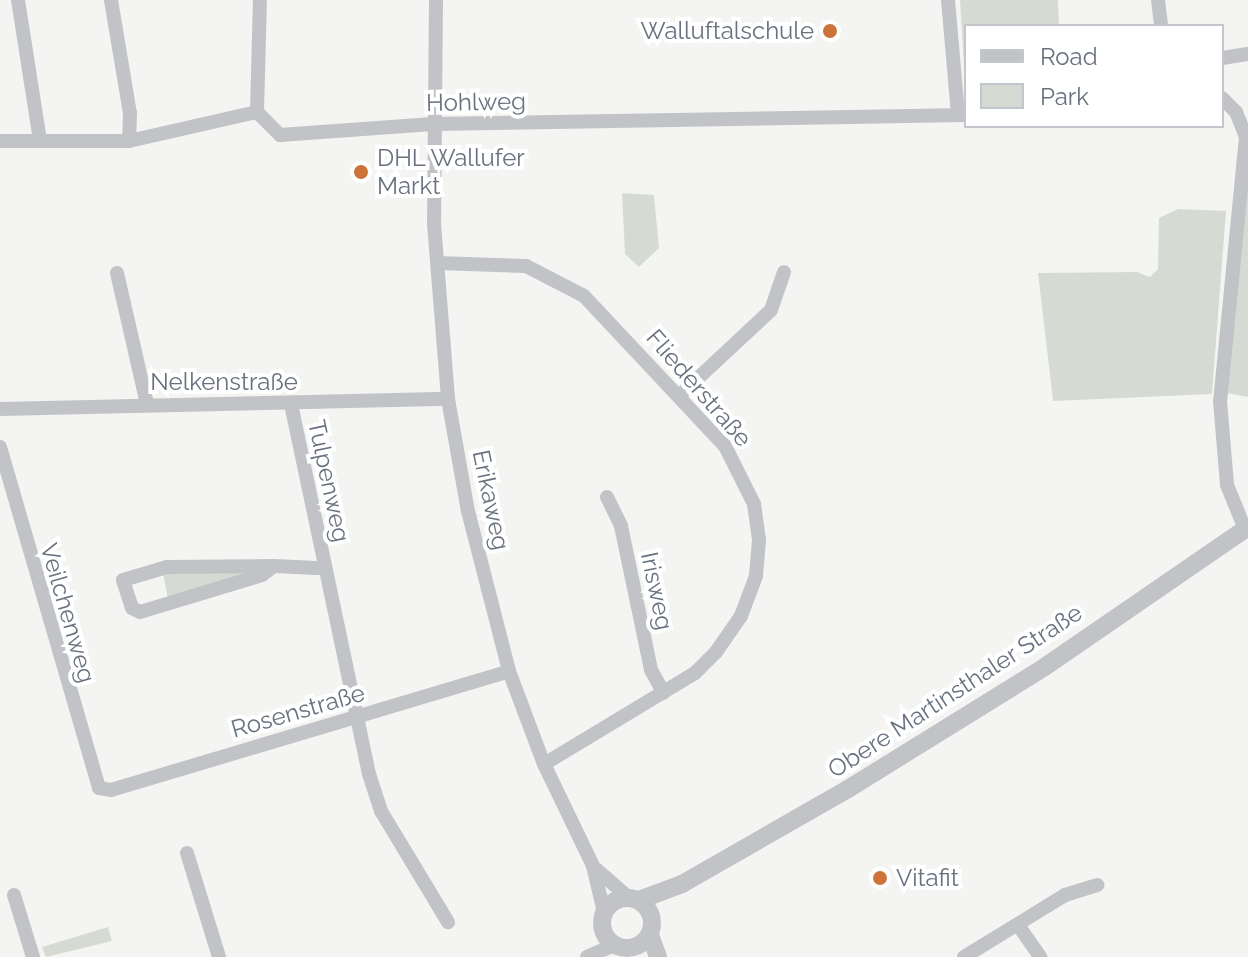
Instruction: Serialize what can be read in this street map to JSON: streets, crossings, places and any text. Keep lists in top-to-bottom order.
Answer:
{
  "streets": {
    "street": [
      "Hohlweg",
      "Nelkenstraße",
      "Fliederstraße",
      "Tulpenweg",
      "Erikaweg",
      "Irisweg",
      "Veilchenweg",
      "Obere Martinsthaler Straße",
      "Rosenstraße"
    ]
  },
  "crossings": [
    ["Hohlweg", "Erikaweg"],
    ["Nelkenstraße", "Tulpenweg"],
    ["Nelkenstraße", "Erikaweg"],
    ["Fliederstraße", "Erikaweg"],
    ["Fliederstraße", "Irisweg"],
    ["Tulpenweg", "Rosenstraße"],
    ["Erikaweg", "Obere Martinsthaler Straße"],
    ["Erikaweg", "Rosenstraße"],
    ["Veilchenweg", "Rosenstraße"]
  ],
  "places": ["Walluftalschule", "DHL Wallufer Markt", "Vitafit"],
  "legend": ["Road", "Park"]
}
